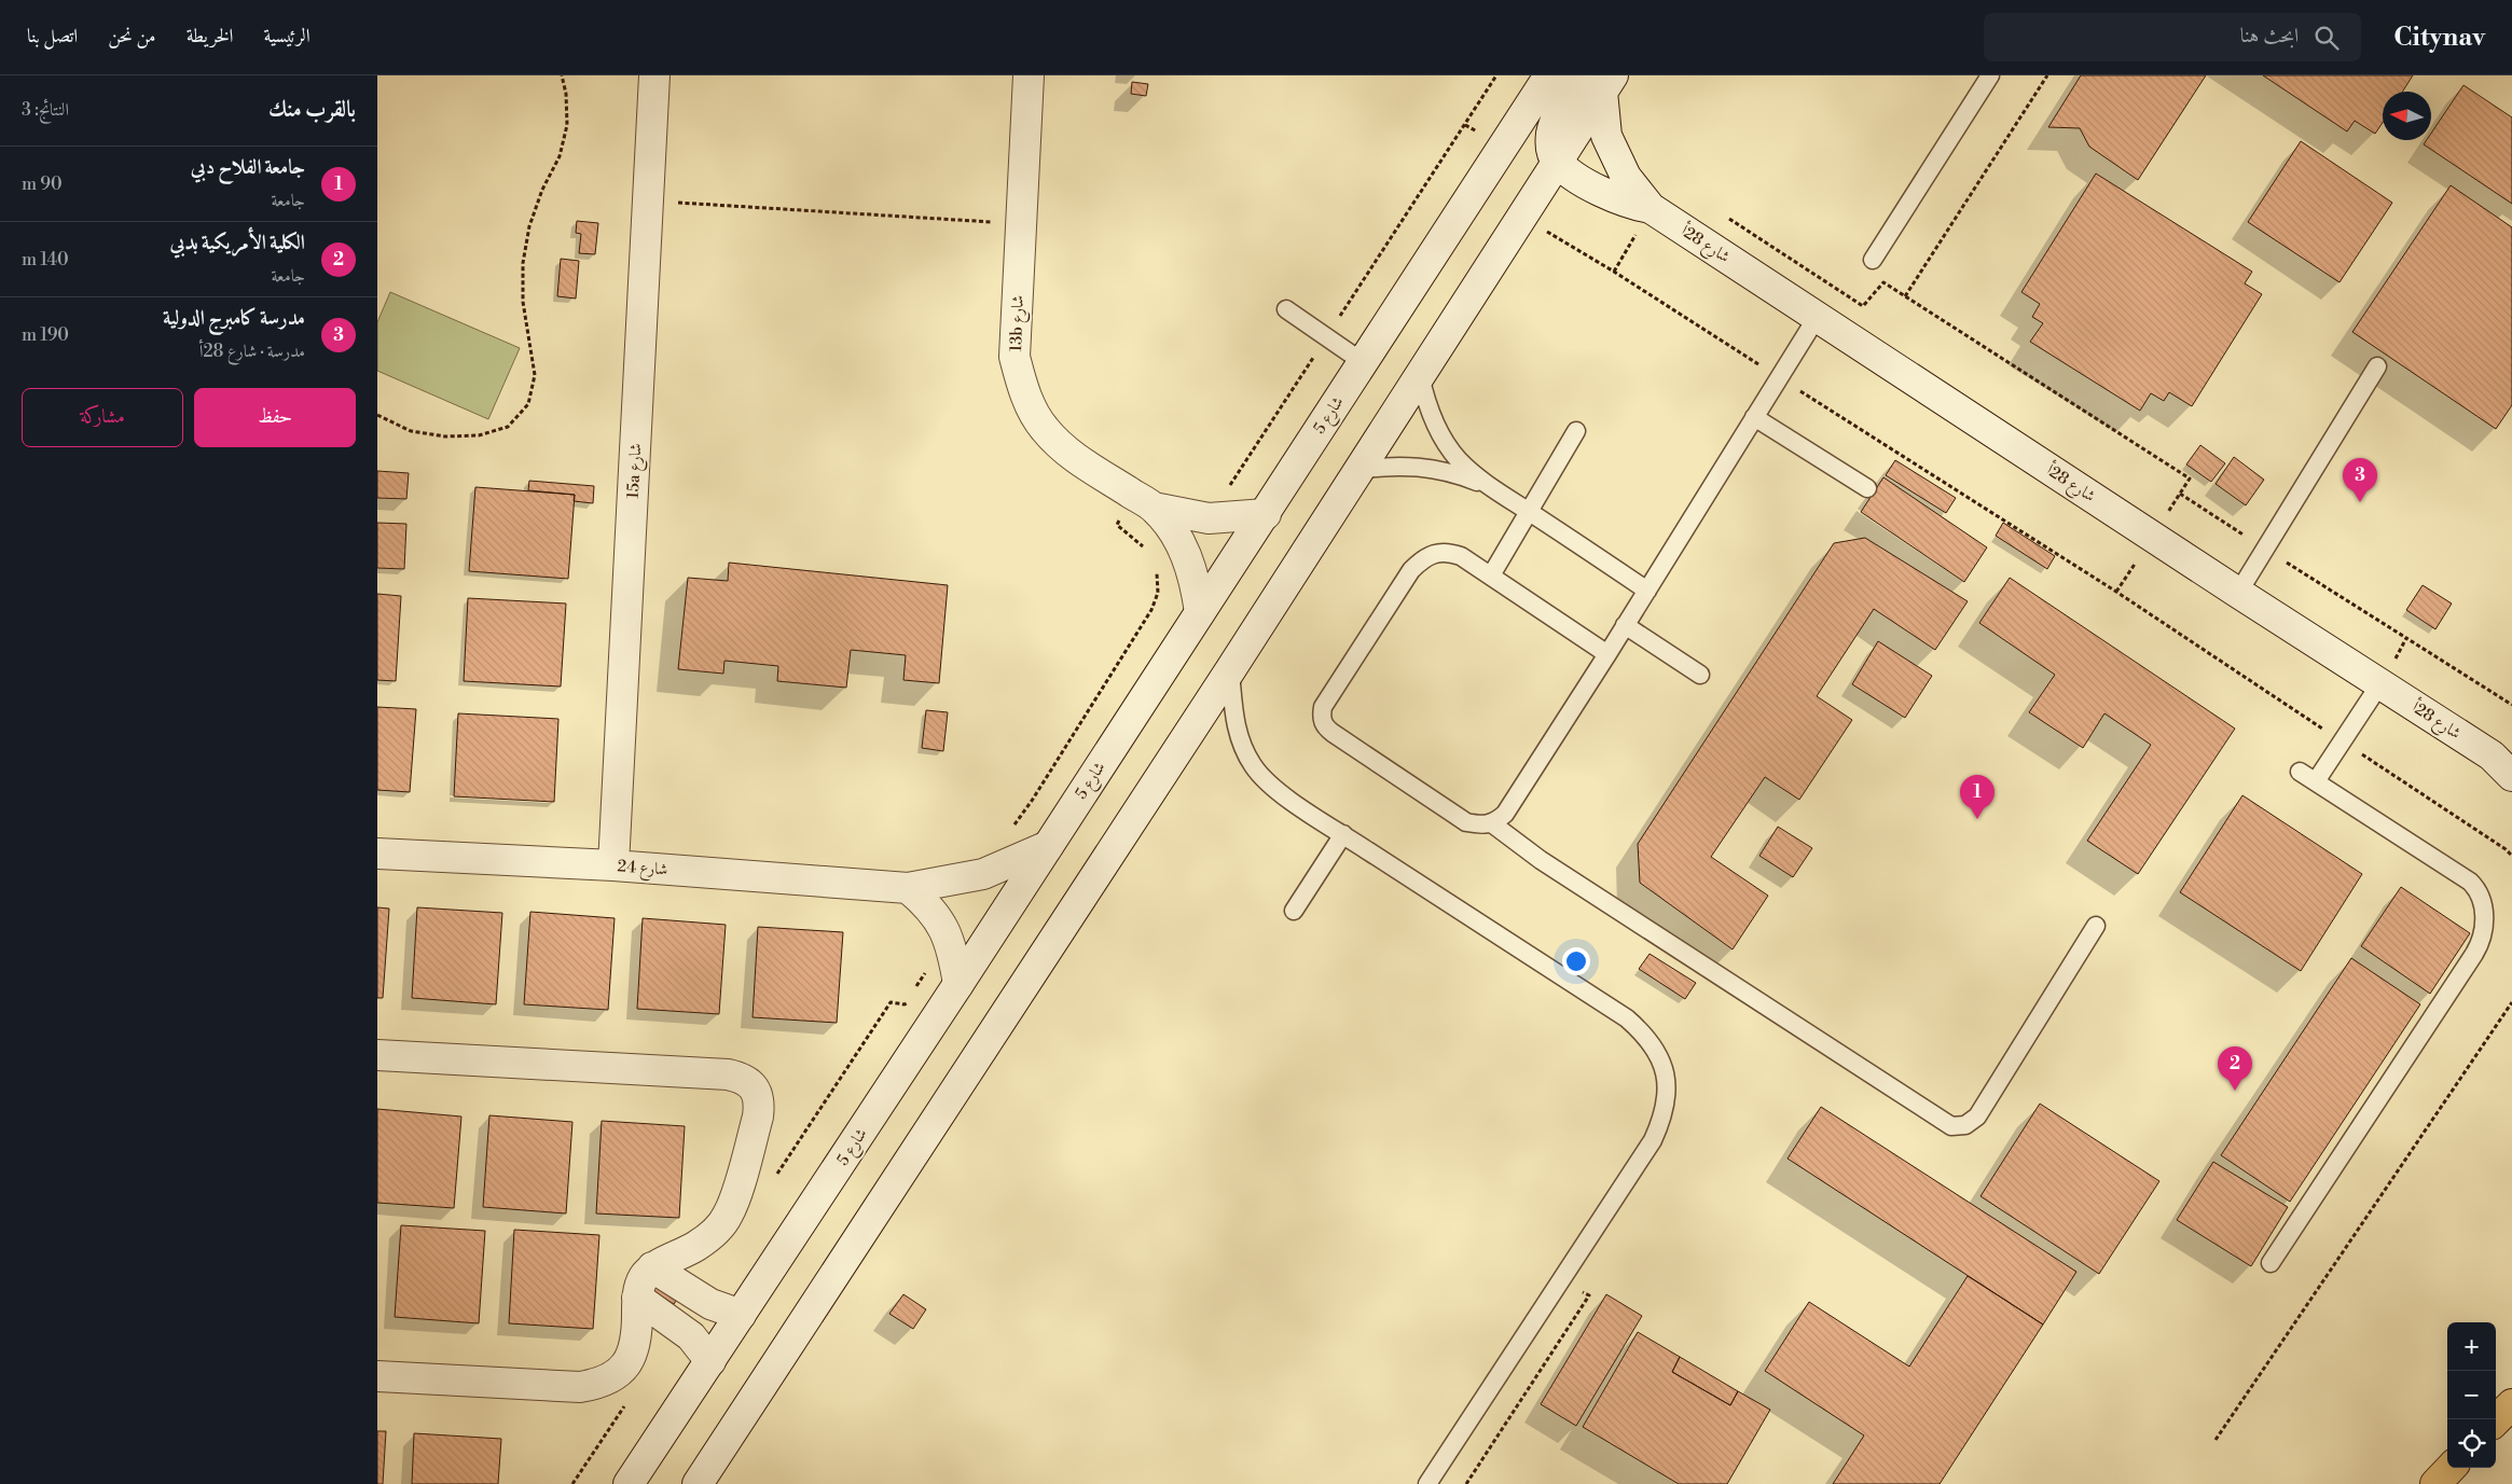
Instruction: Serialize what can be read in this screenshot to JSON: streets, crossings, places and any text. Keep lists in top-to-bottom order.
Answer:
{
  "streets": {
    "street": [
      "شارع 28أ",
      "13b شارع",
      "شارع 5",
      "15a شارع",
      "شارع 24"
    ]
  },
  "crossings": [
    ["13b شارع", "شارع 5"],
    ["شارع 5", "شارع 24"],
    ["15a شارع", "شارع 24"]
  ],
  "north": "left",
  "page": {
    "header": "Citynav",
    "search": "ابحث هنا",
    "nav": [
      "الرئيسية",
      "الخريطة",
      "من نحن",
      "اتصل بنا"
    ],
    "heading": ["بالقرب منك", "النتائج: 3"],
    "list": [
      {
        "mark": "1",
        "name": "جامعة الفلاح دبي",
        "note": "جامعة",
        "value": "90 m"
      },
      {
        "mark": "2",
        "name": "الكلية الأمريكية بدبي",
        "note": "جامعة",
        "value": "140 m"
      },
      {
        "mark": "3",
        "name": "مدرسة كامبرج الدولية",
        "note": "مدرسة · شارع 28أ",
        "value": "190 m"
      }
    ],
    "buttons": ["حفظ", "مشاركة"],
    "pins": ["3", "1", "2"],
    "map_buttons": ["+", "−"]
  }
}
